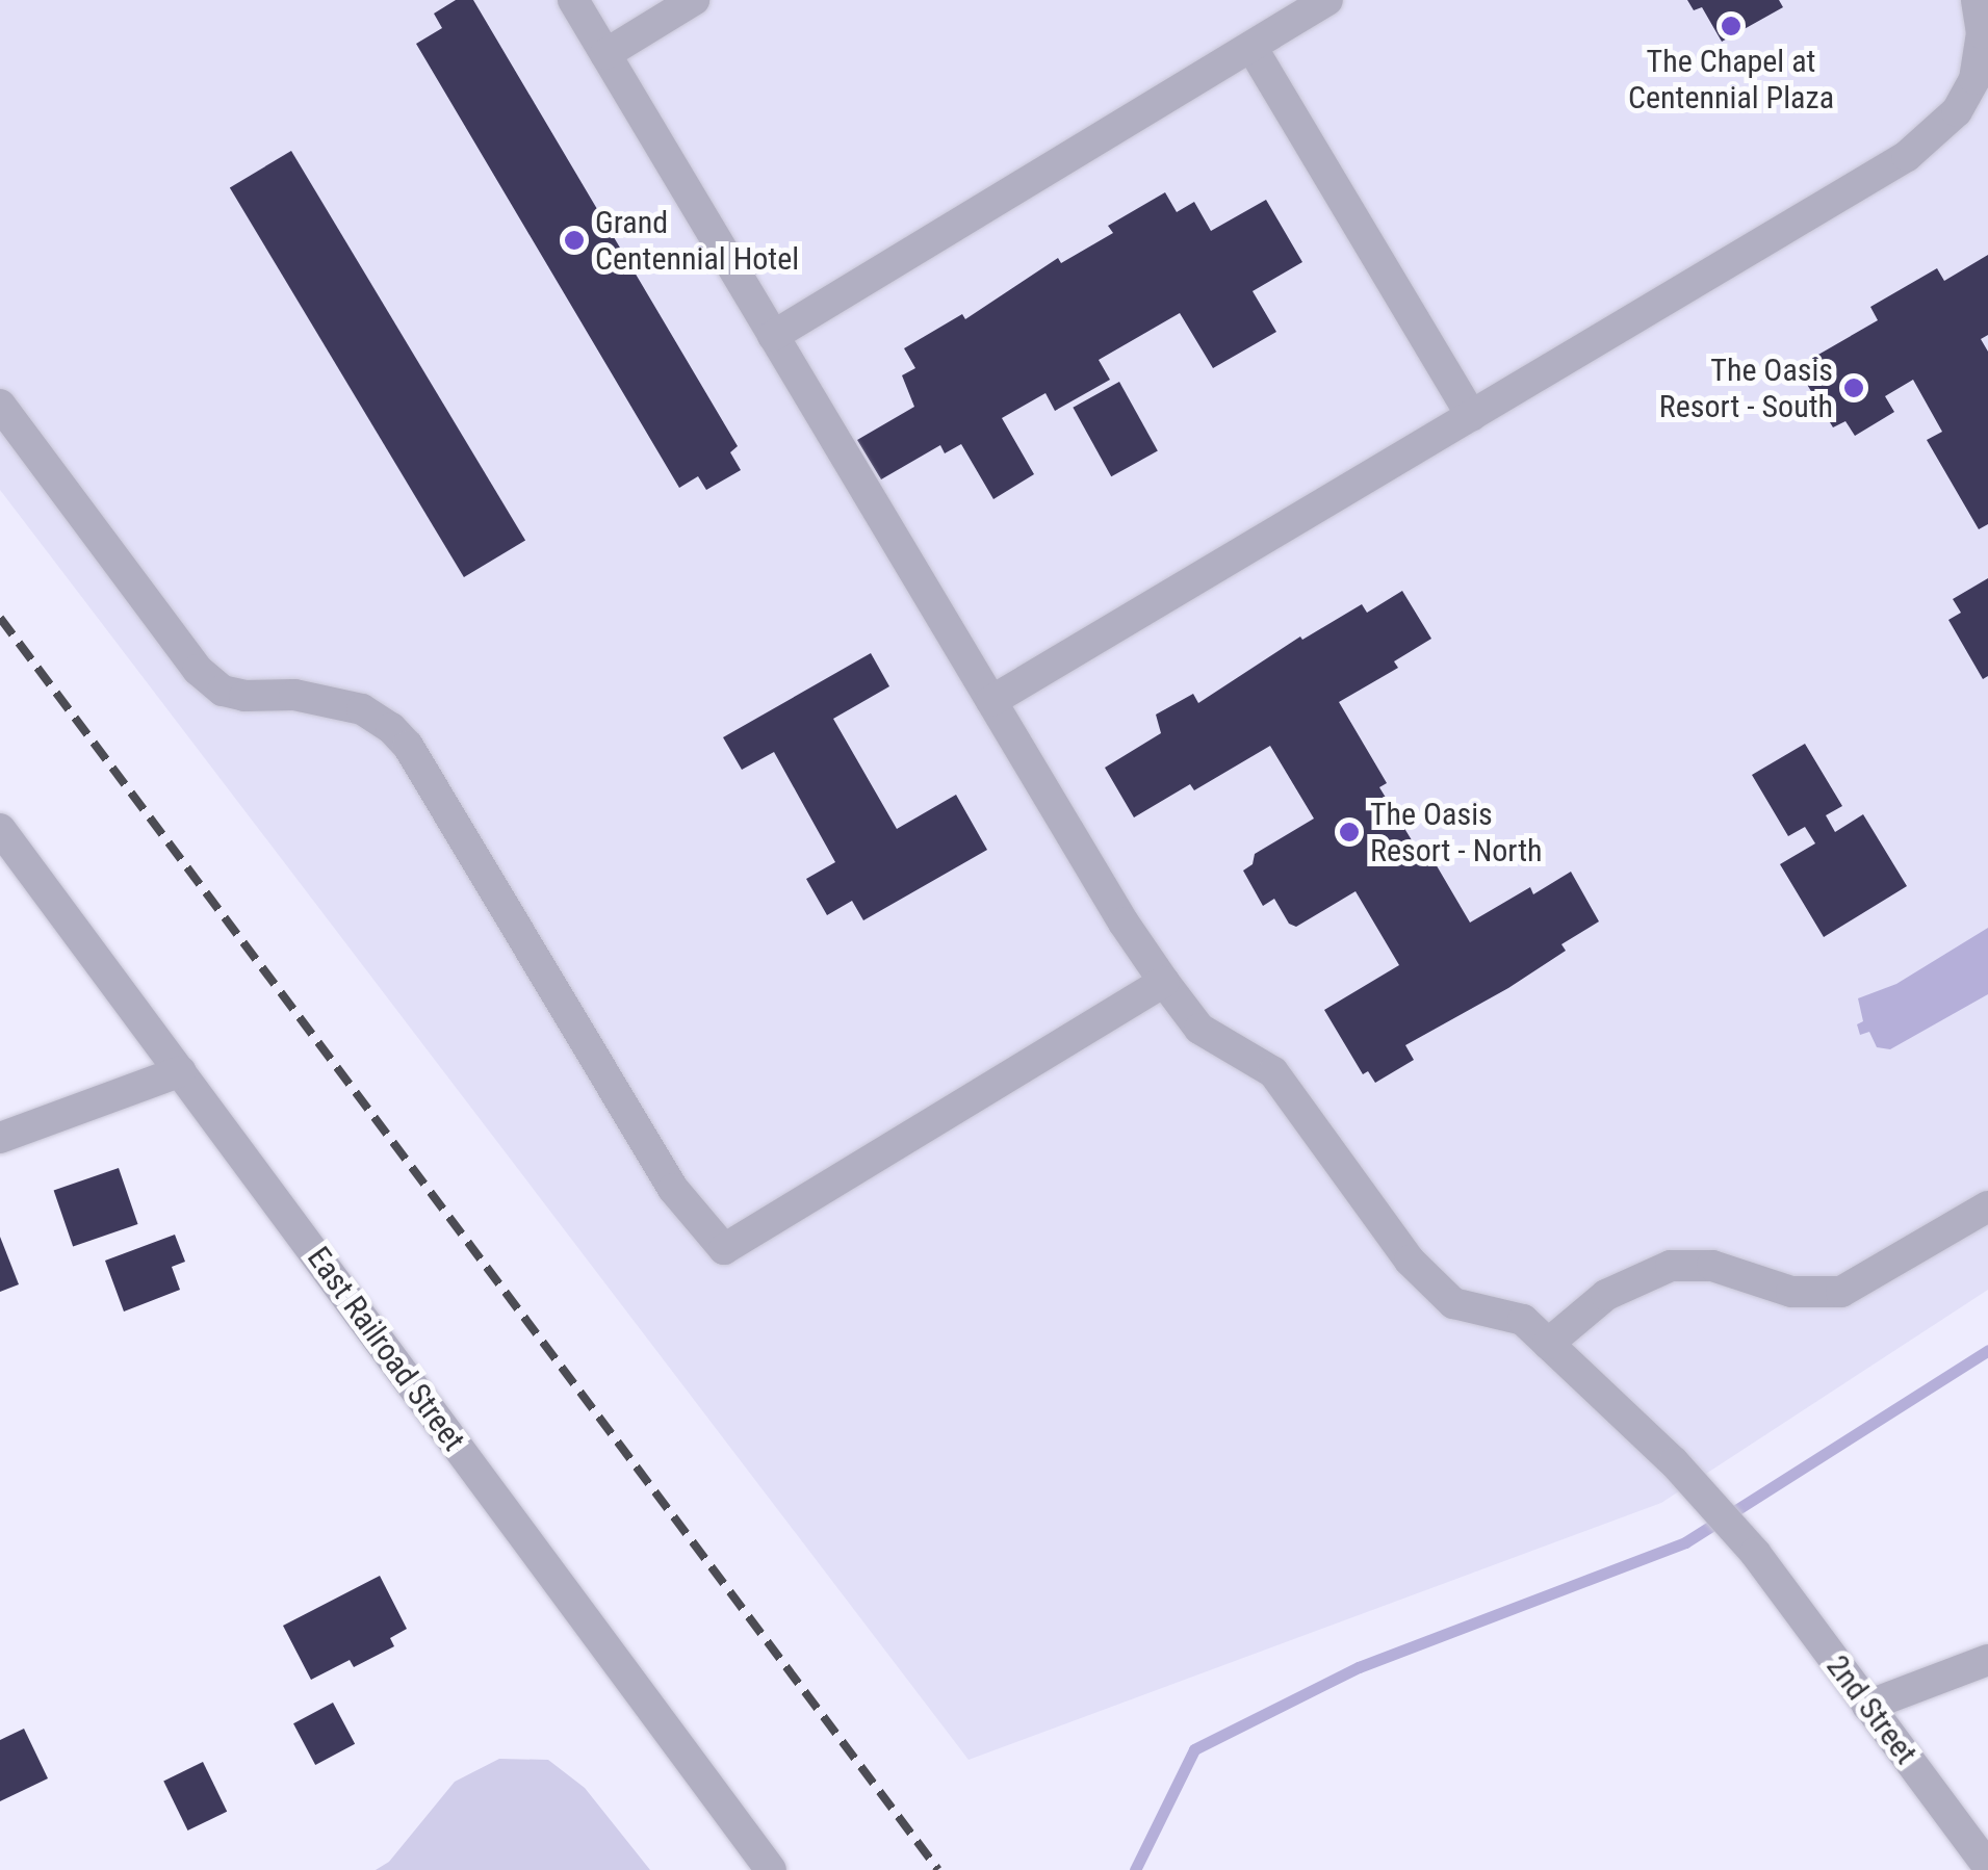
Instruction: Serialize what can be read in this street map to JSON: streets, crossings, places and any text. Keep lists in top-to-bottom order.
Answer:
{
  "streets": {
    "street": ["East Railroad Street", "2nd Street"]
  },
  "places": [
    "The Chapel at Centennial Plaza",
    "Grand Centennial Hotel",
    "The Oasis Resort - South",
    "The Oasis Resort - North"
  ]
}
